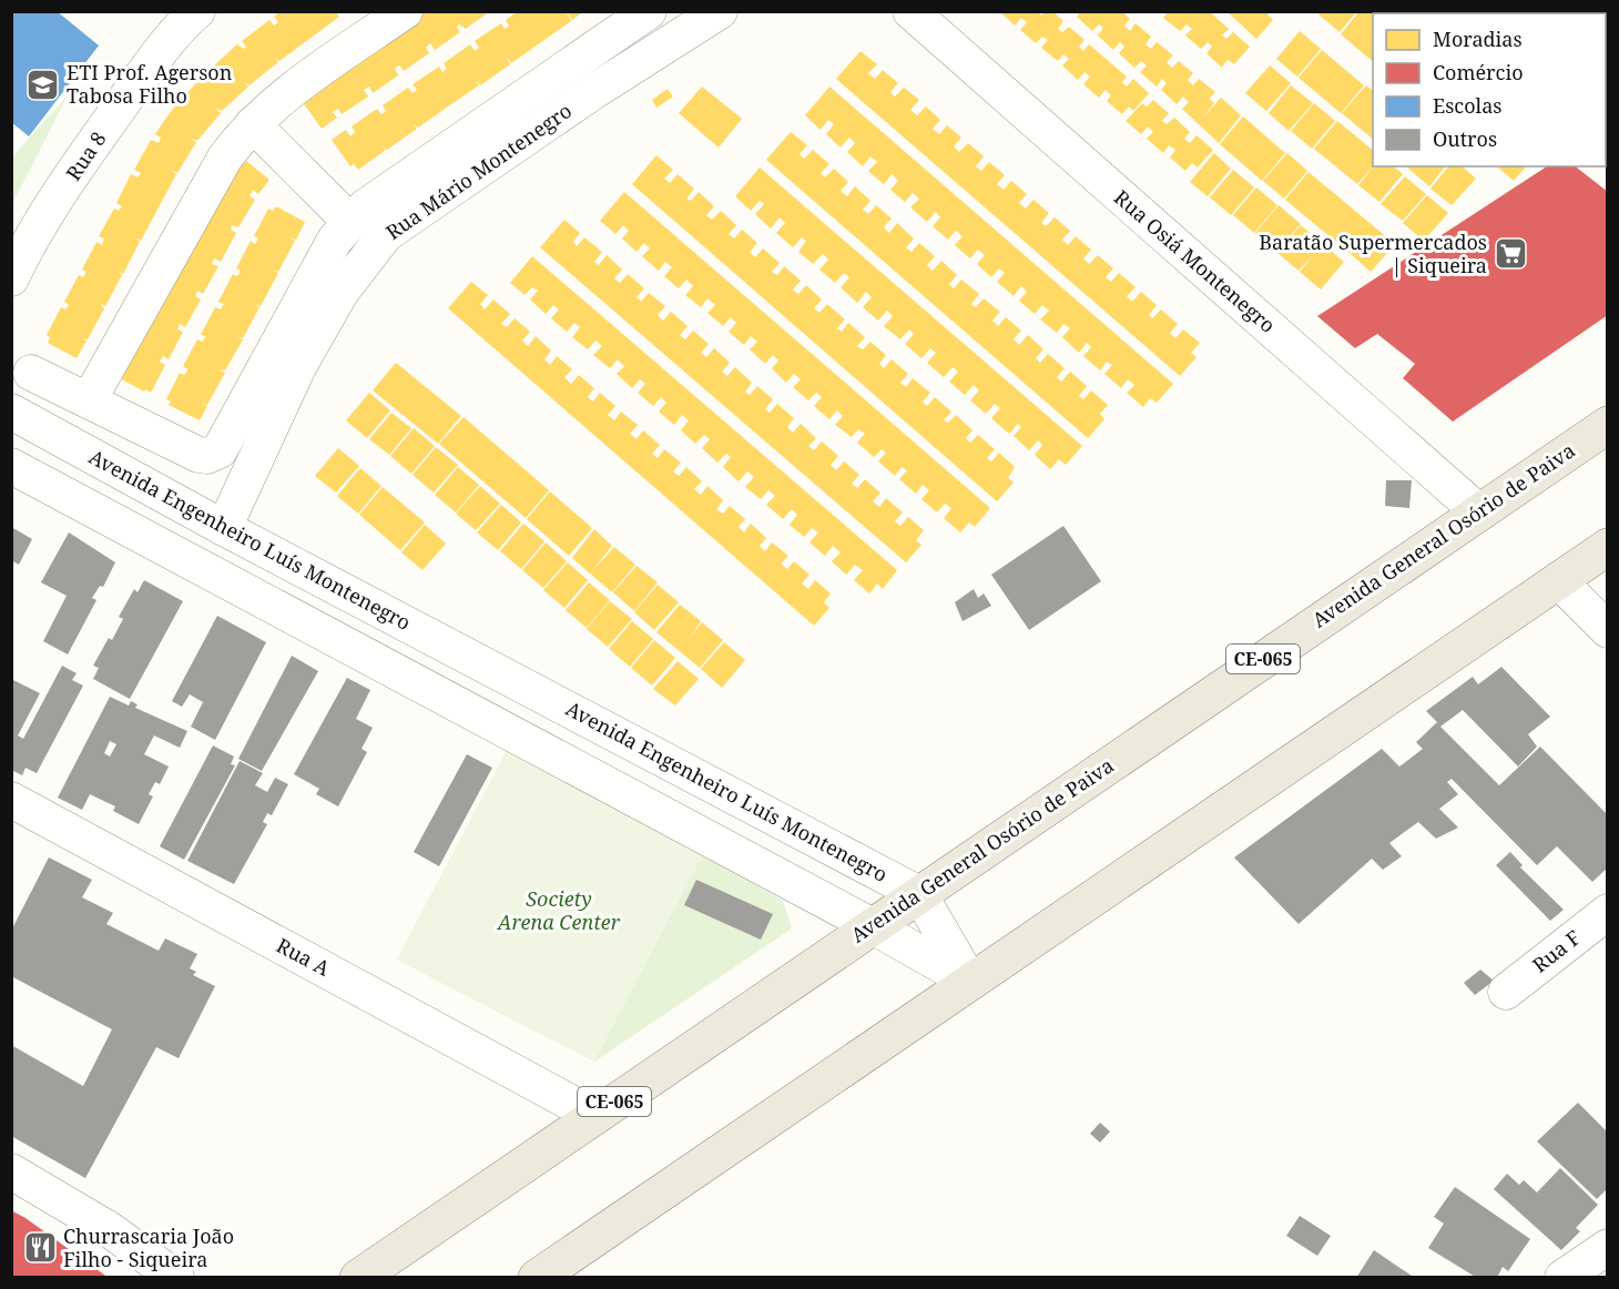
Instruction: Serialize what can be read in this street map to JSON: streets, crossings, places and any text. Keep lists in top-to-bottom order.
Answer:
{
  "streets": {
    "main road": ["Avenida General Osório de Paiva", "CE-065"],
    "street": [
      "Rua 8",
      "Rua Mário Montenegro",
      "Rua Osiá Montenegro",
      "Avenida Engenheiro Luís Montenegro",
      "Rua F",
      "Rua A"
    ]
  },
  "crossings": [
    ["Rua Mário Montenegro", "Avenida Engenheiro Luís Montenegro"],
    ["Rua Osiá Montenegro", "Avenida General Osório de Paiva"],
    ["Avenida General Osório de Paiva", "Avenida Engenheiro Luís Montenegro"],
    ["Avenida General Osório de Paiva", "Rua A"]
  ],
  "parks": ["Society Arena Center"],
  "places": {
    "school or university": ["ETI Prof. Agerson Tabosa Filho"],
    "supermarket": ["Baratão Supermercados | Siqueira"],
    "restaurant": ["Churrascaria João Filho - Siqueira"]
  },
  "legend": [
    "Moradias",
    "Comércio",
    "Escolas",
    "Outros"
  ]
}
